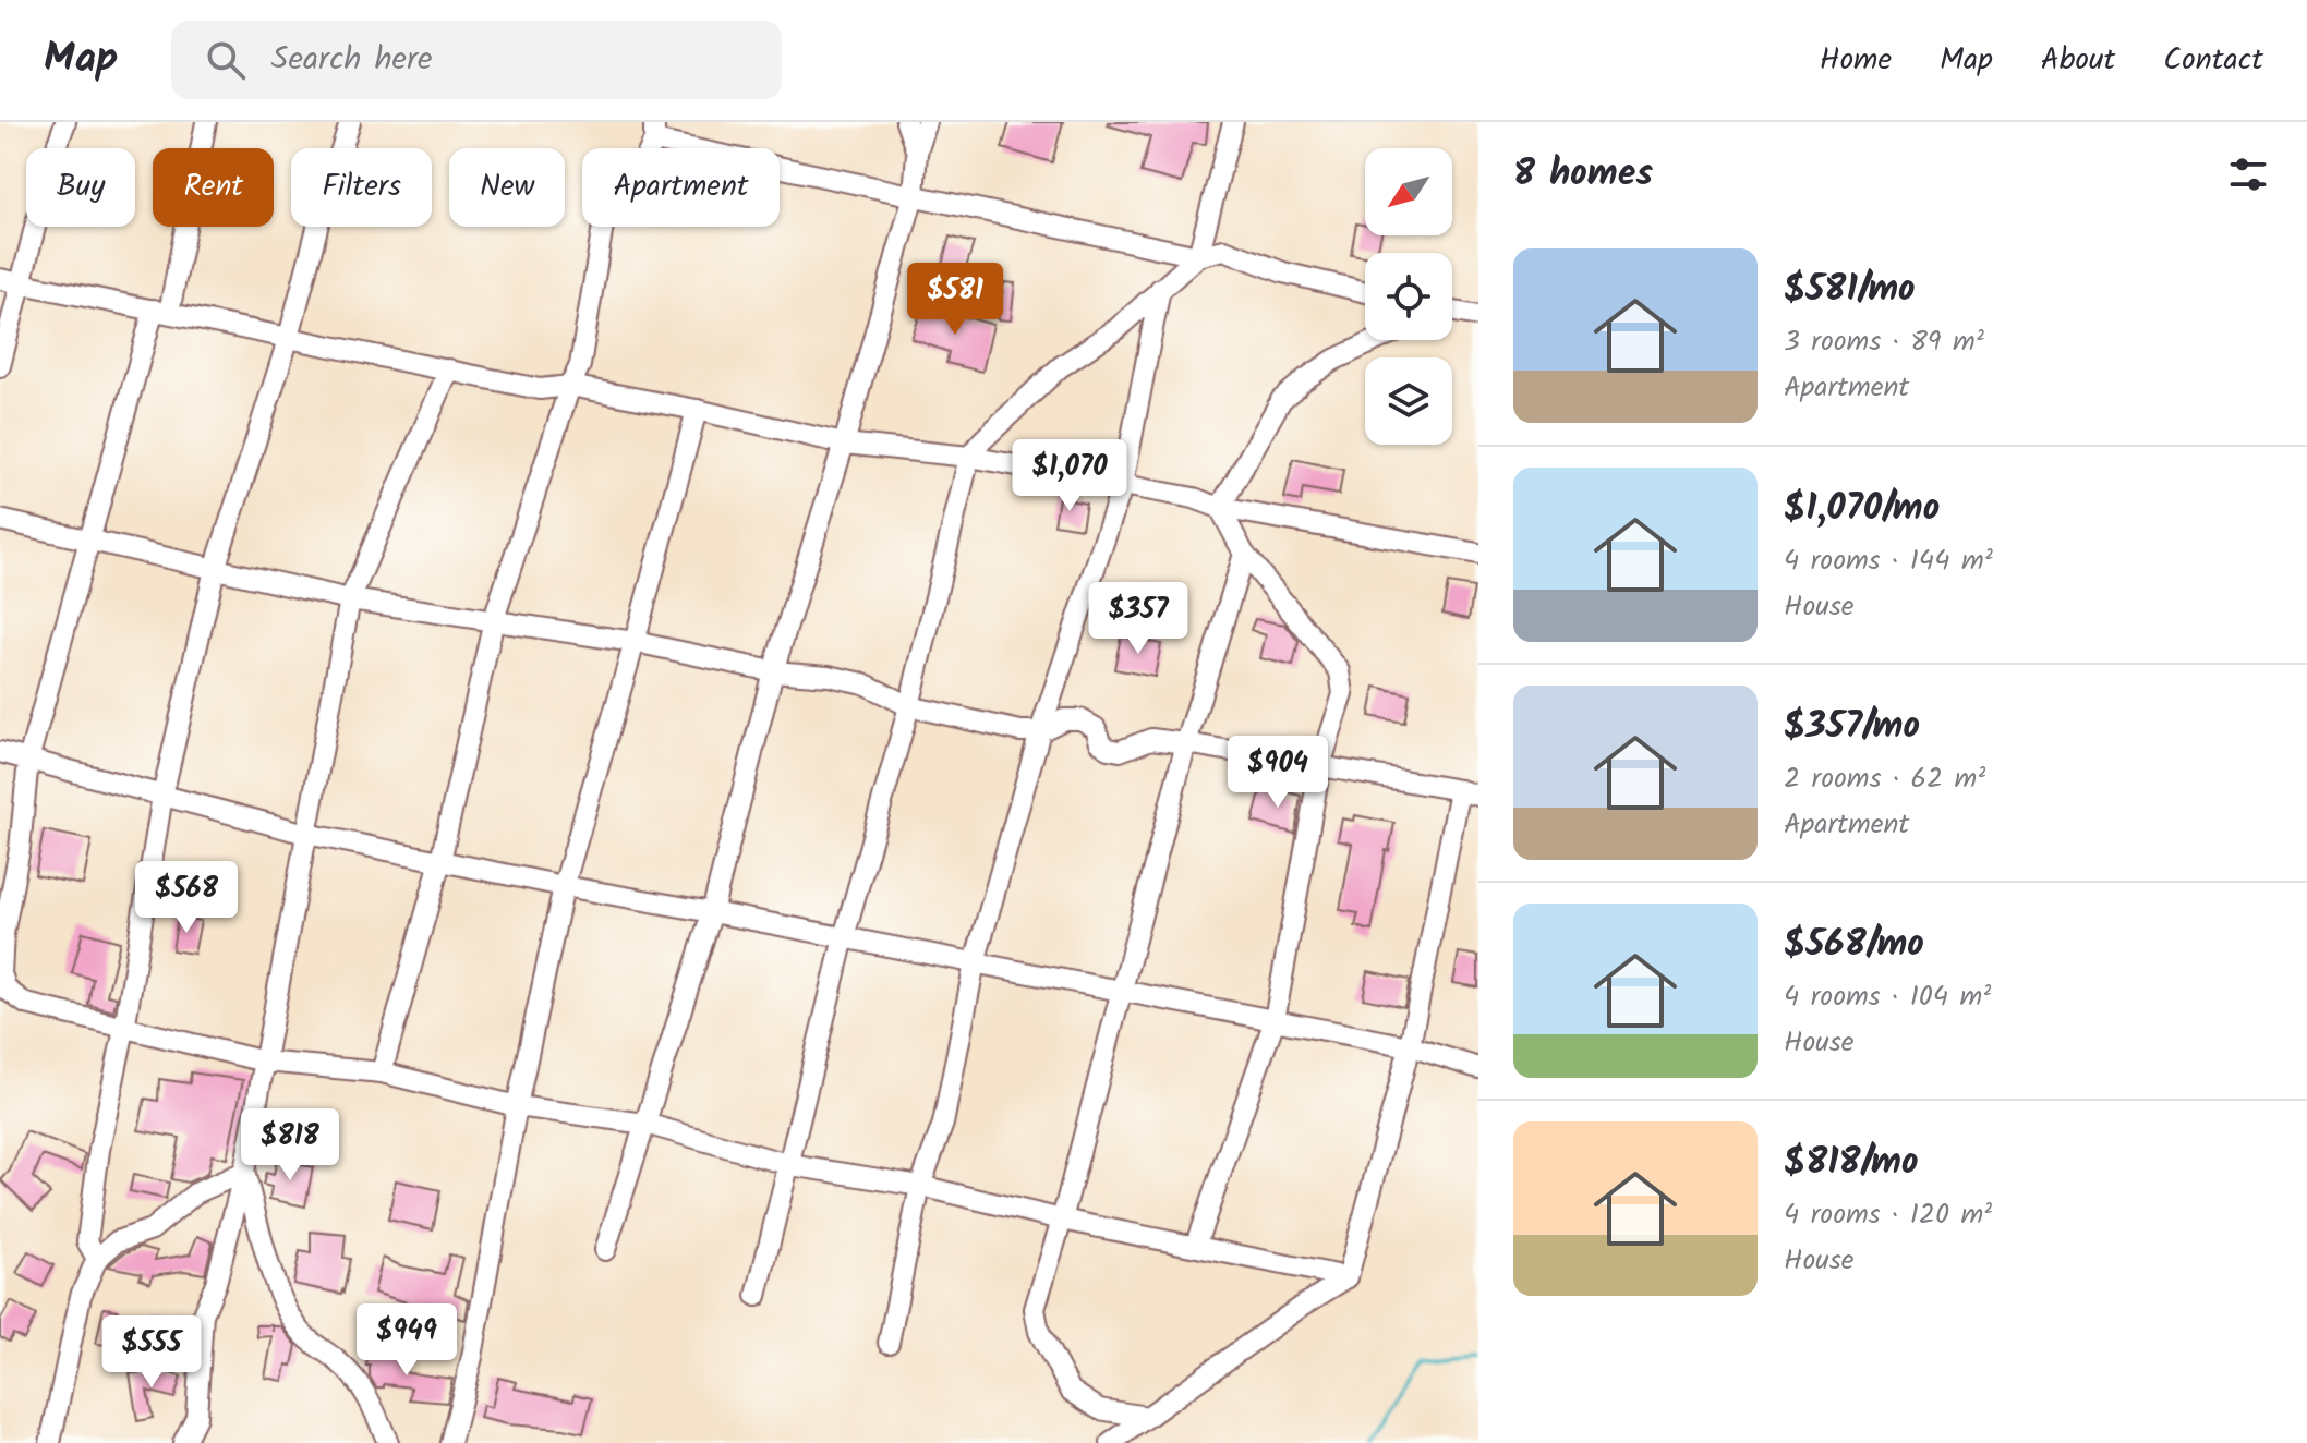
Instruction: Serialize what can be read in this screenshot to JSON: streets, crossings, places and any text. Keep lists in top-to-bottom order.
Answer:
{
  "north": "bottom left",
  "page": {
    "header": "Map",
    "search": "Search here",
    "nav": [
      "Home",
      "Map",
      "About",
      "Contact"
    ],
    "heading": "8 homes",
    "chip": [
      "Buy",
      "Rent",
      "Filters",
      "New",
      "Apartment"
    ],
    "list": [
      {
        "name": "$581/mo",
        "note": "3 rooms · 89 m² · Apartment"
      },
      {
        "name": "$1,070/mo",
        "note": "4 rooms · 144 m² · House"
      },
      {
        "name": "$357/mo",
        "note": "2 rooms · 62 m² · Apartment"
      },
      {
        "name": "$568/mo",
        "note": "4 rooms · 104 m² · House"
      },
      {
        "name": "$818/mo",
        "note": "4 rooms · 120 m² · House"
      }
    ],
    "price": [
      "$581",
      "$1,070",
      "$357",
      "$904",
      "$568",
      "$818",
      "$949",
      "$555"
    ]
  }
}
